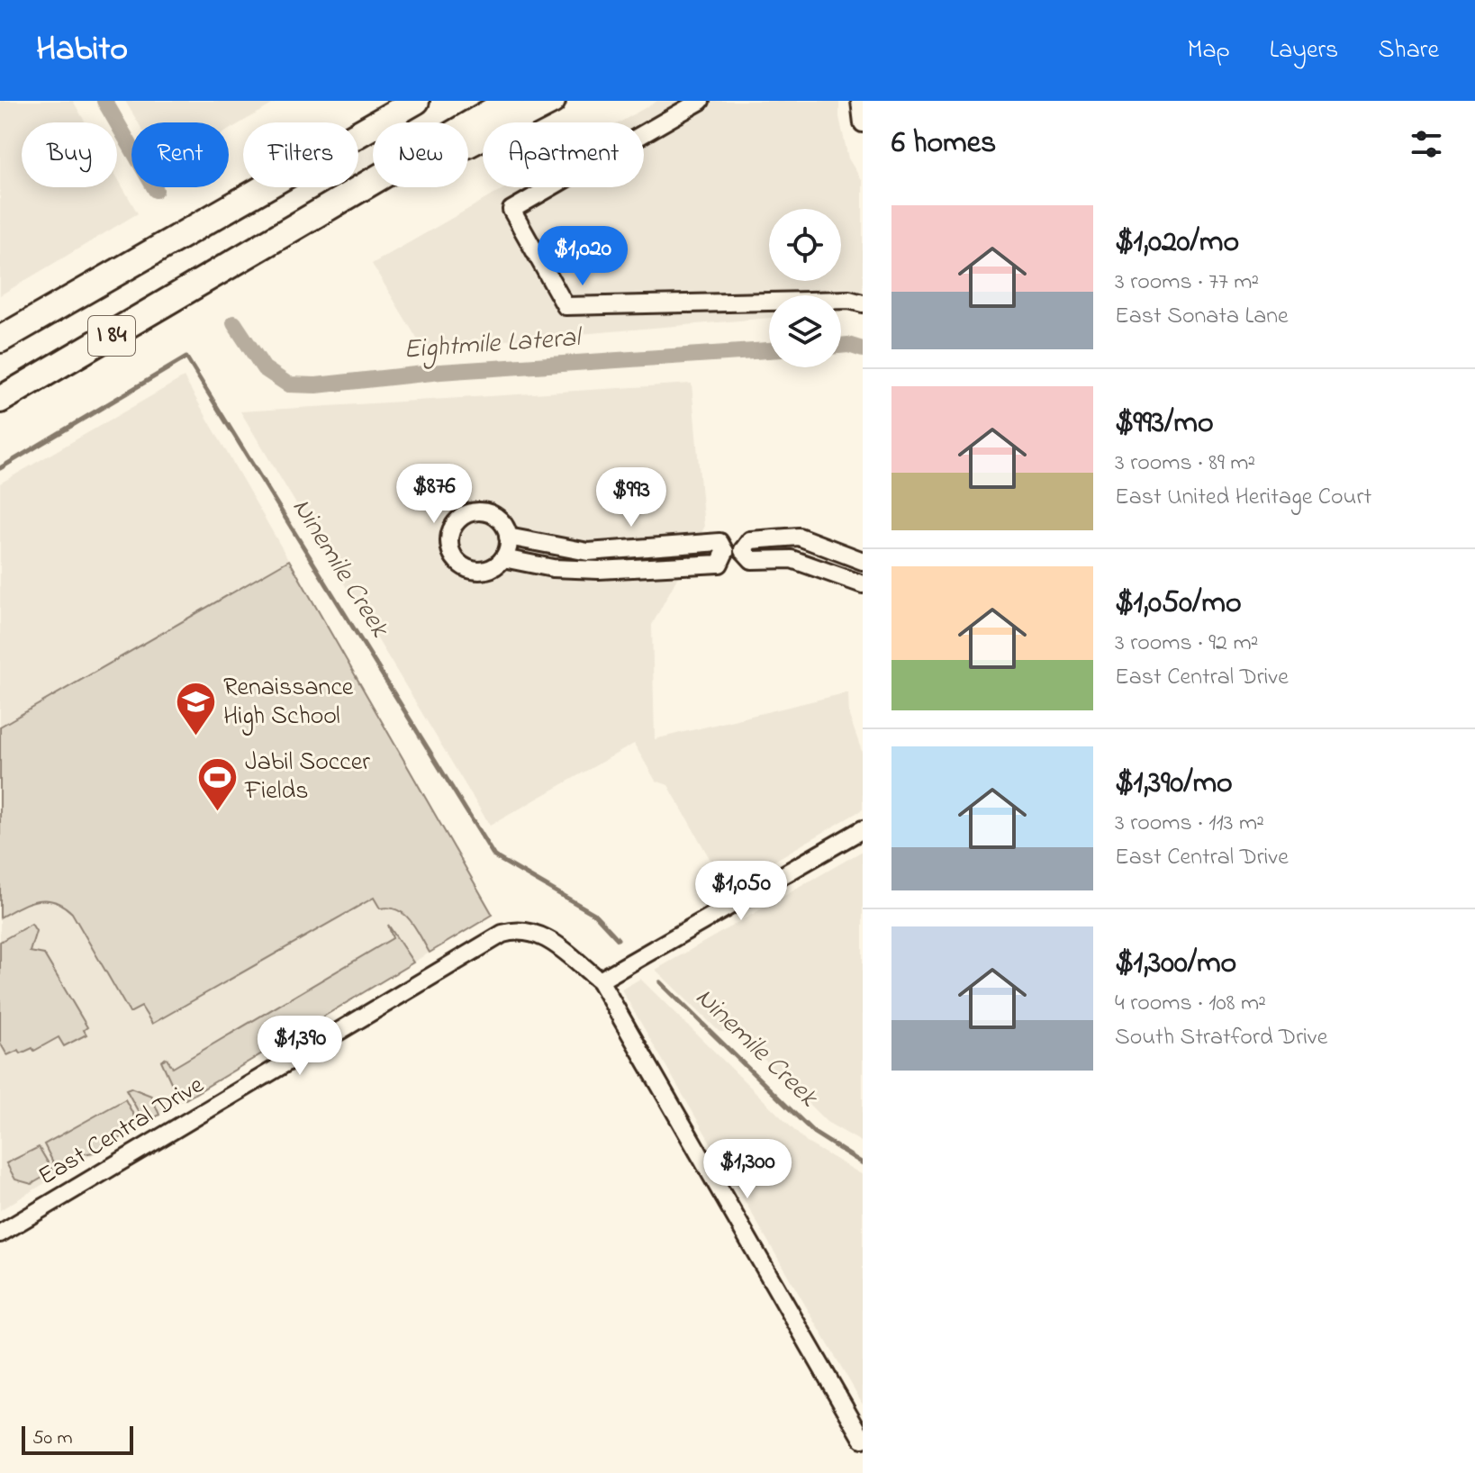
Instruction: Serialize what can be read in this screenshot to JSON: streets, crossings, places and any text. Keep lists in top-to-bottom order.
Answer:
{
  "streets": {
    "highway": ["I 84"],
    "street": ["East Central Drive"]
  },
  "water": ["Eightmile Lateral", "Ninemile Creek"],
  "places": {
    "school or university": ["Renaissance High School"],
    "sports": ["Jabil Soccer Fields"]
  },
  "scale_bar": "50 m",
  "page": {
    "header": "Habito",
    "nav": ["Map", "Layers", "Share"],
    "heading": "6 homes",
    "chip": [
      "Buy",
      "Rent",
      "Filters",
      "New",
      "Apartment"
    ],
    "list": [
      {
        "name": "$1,020/mo",
        "note": "3 rooms · 77 m² · East Sonata Lane"
      },
      {
        "name": "$993/mo",
        "note": "3 rooms · 89 m² · East United Heritage Court"
      },
      {
        "name": "$1,050/mo",
        "note": "3 rooms · 92 m² · East Central Drive"
      },
      {
        "name": "$1,390/mo",
        "note": "3 rooms · 113 m² · East Central Drive"
      },
      {
        "name": "$1,300/mo",
        "note": "4 rooms · 108 m² · South Stratford Drive"
      }
    ],
    "price": [
      "$1,020",
      "$876",
      "$993",
      "$1,050",
      "$1,390",
      "$1,300"
    ],
    "scale": "50 m"
  }
}
